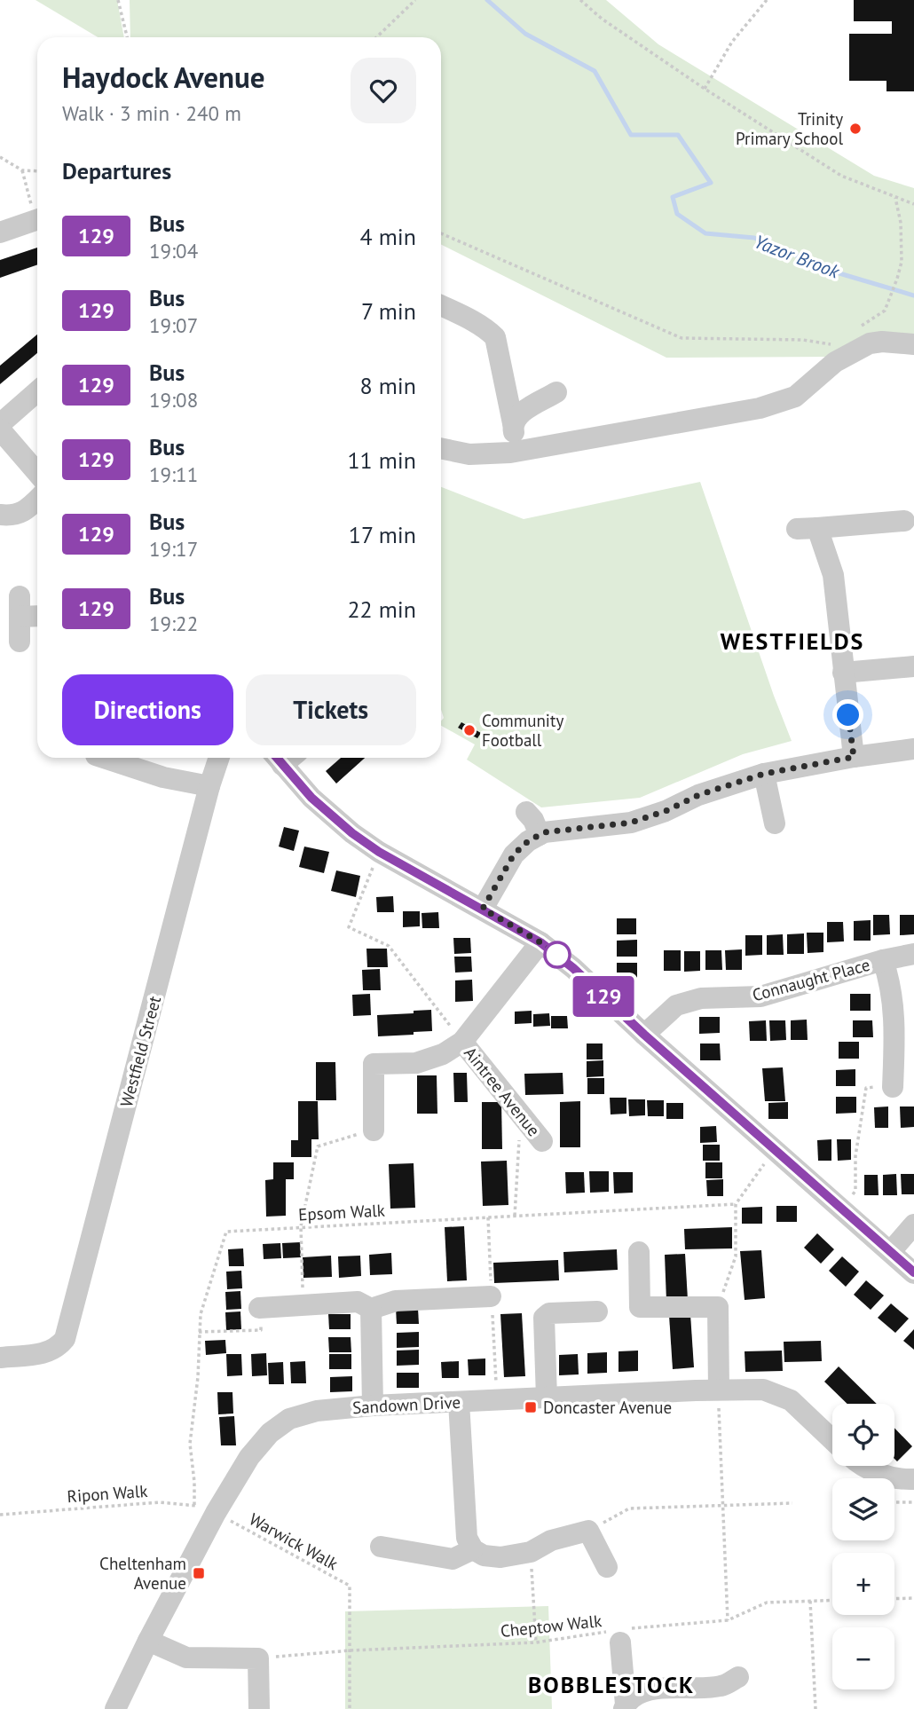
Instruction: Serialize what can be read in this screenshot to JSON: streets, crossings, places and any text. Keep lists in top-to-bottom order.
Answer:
{
  "streets": {
    "street": [
      "Connaught Place",
      "Westfield Street",
      "Aintree Avenue",
      "Sandown Drive"
    ],
    "path": [
      "Epsom Walk",
      "Ripon Walk",
      "Warwick Walk",
      "Cheptow Walk"
    ]
  },
  "crossings": [
    ["Epsom Walk", "Ripon Walk"],
    ["Sandown Drive", "Ripon Walk"],
    ["Sandown Drive", "Warwick Walk"],
    ["Ripon Walk", "Warwick Walk"],
    ["Warwick Walk", "Cheptow Walk"]
  ],
  "districts": ["WESTFIELDS", "BOBBLESTOCK"],
  "water": ["Yazor Brook"],
  "places": {
    "other": ["Trinity Primary School", "Community Football"],
    "transit": ["Doncaster Avenue", "Cheltenham Avenue"]
  },
  "lines": ["bus line 129"],
  "page": {
    "on_map": "129",
    "heading": [
      ["Haydock Avenue", "Walk · 3 min · 240 m"],
      "Departures"
    ],
    "list": [
      {
        "mark": "129",
        "name": "Bus",
        "note": "19:04",
        "value": "4 min"
      },
      {
        "mark": "129",
        "name": "Bus",
        "note": "19:07",
        "value": "7 min"
      },
      {
        "mark": "129",
        "name": "Bus",
        "note": "19:08",
        "value": "8 min"
      },
      {
        "mark": "129",
        "name": "Bus",
        "note": "19:11",
        "value": "11 min"
      },
      {
        "mark": "129",
        "name": "Bus",
        "note": "19:17",
        "value": "17 min"
      },
      {
        "mark": "129",
        "name": "Bus",
        "note": "19:22",
        "value": "22 min"
      }
    ],
    "buttons": ["Directions", "Tickets"],
    "map_buttons": ["+", "−"]
  }
}
